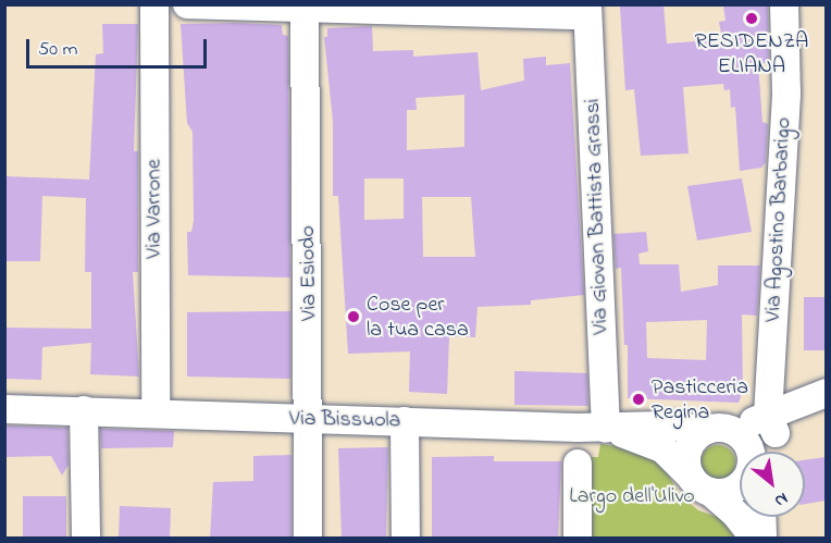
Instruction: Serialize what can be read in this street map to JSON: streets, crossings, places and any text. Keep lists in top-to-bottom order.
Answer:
{
  "streets": {
    "street": [
      "Via Varrone",
      "Via Giovan Battista Grassi",
      "Via Agostino Barbarigo",
      "Via Esiodo",
      "Via Bissuola"
    ]
  },
  "crossings": [
    ["Via Varrone", "Via Bissuola"],
    ["Via Giovan Battista Grassi", "Via Bissuola"],
    ["Via Agostino Barbarigo", "Via Bissuola"],
    ["Via Esiodo", "Via Bissuola"]
  ],
  "parks": ["Largo dell'Ulivo"],
  "places": ["RESIDENZA ELIANA", "Cose per la tua casa", "Pasticceria Regina"],
  "scale_bar": "50 m",
  "north": "bottom right"
}
